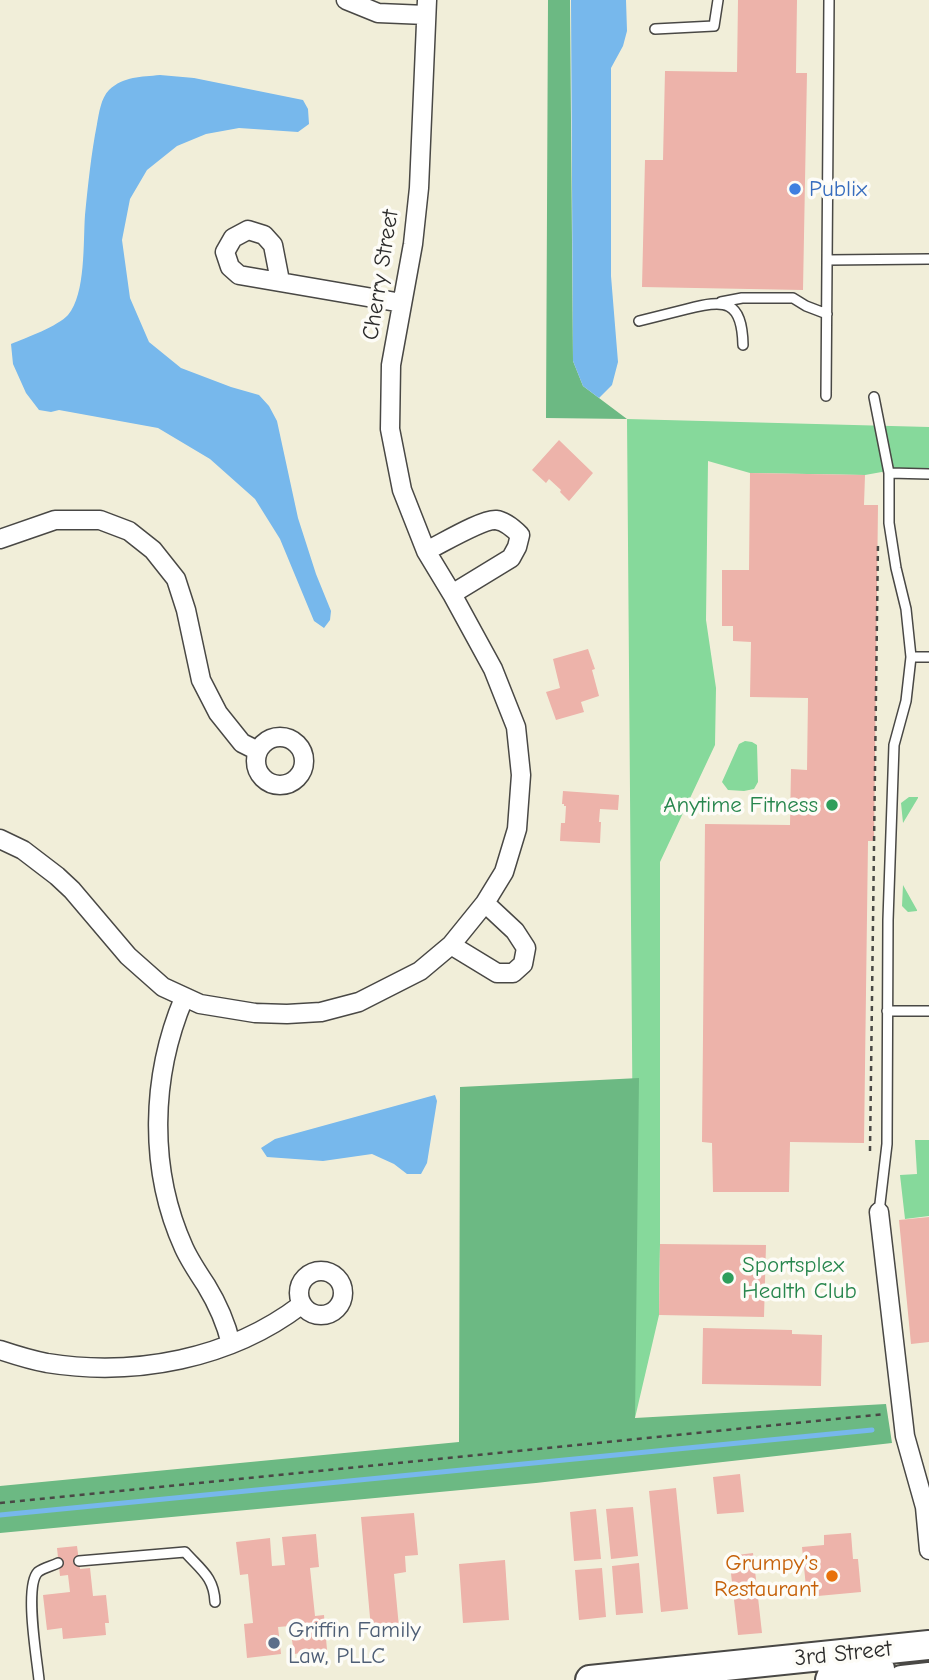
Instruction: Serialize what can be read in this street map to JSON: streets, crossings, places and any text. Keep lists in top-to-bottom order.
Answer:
{
  "streets": {
    "main road": ["3rd Street"],
    "street": ["Cherry Street"]
  },
  "places": [
    "Publix",
    "Anytime Fitness",
    "Sportsplex Health Club",
    "Grumpy's Restaurant",
    "Griffin Family Law, PLLC"
  ]
}
